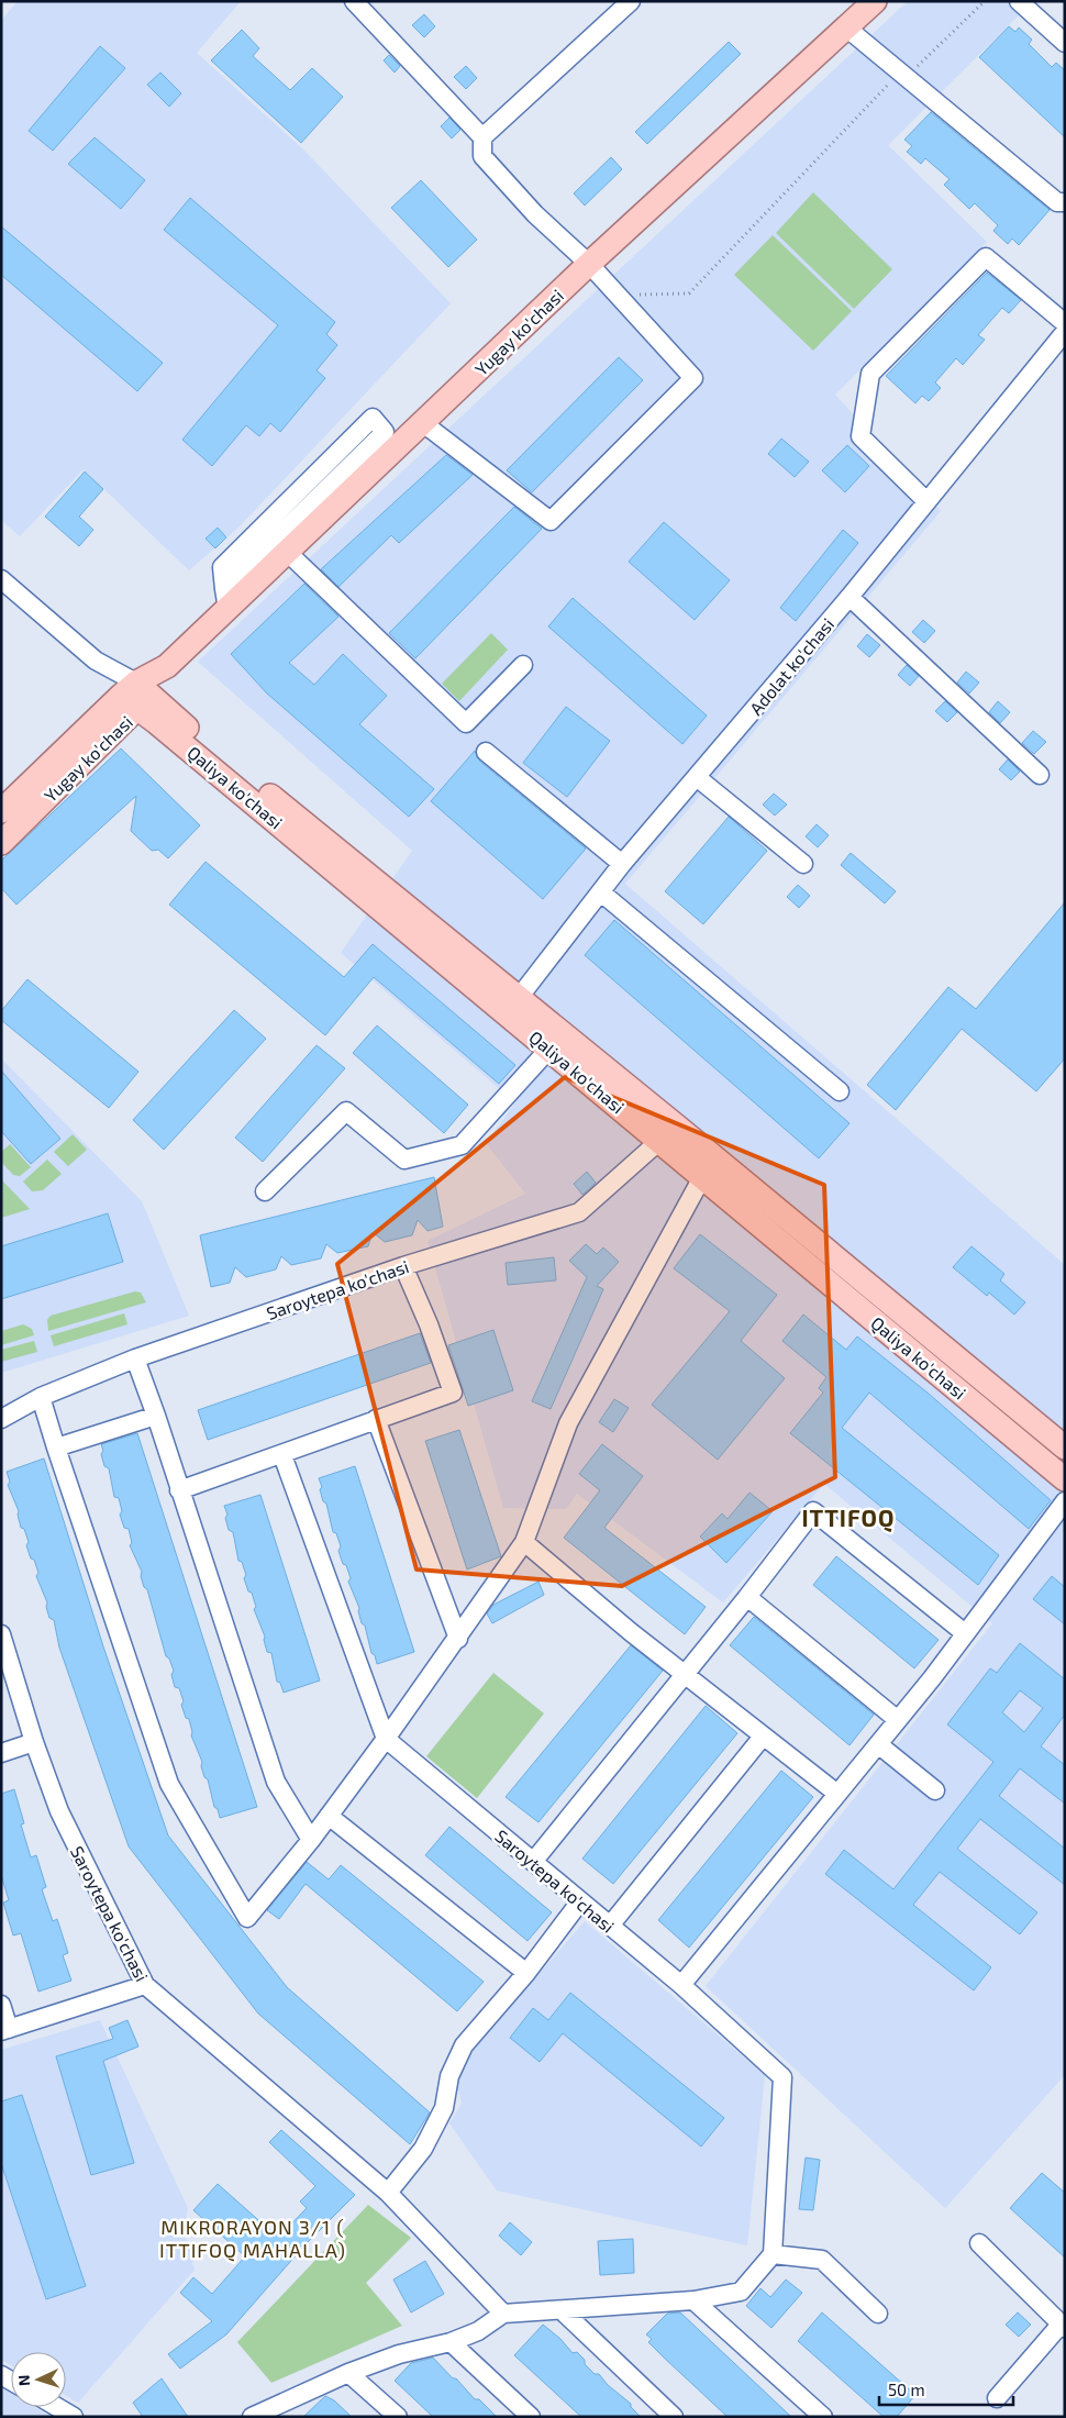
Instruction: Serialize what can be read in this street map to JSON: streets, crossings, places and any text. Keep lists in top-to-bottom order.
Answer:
{
  "streets": {
    "main road": ["Yugay ko'chasi", "Qaliya ko'chasi"],
    "street": ["Adolat ko'chasi", "Saroytepa ko'chasi"]
  },
  "crossings": [
    ["Yugay ko'chasi", "Qaliya ko'chasi"],
    ["Adolat ko'chasi", "Qaliya ko'chasi"],
    ["Qaliya ko'chasi", "Saroytepa ko'chasi"]
  ],
  "districts": ["ITTIFOQ", "MIKRORAYON 3/1 ( ITTIFOQ MAHALLA)"],
  "scale_bar": "50 m",
  "north": "left"
}
